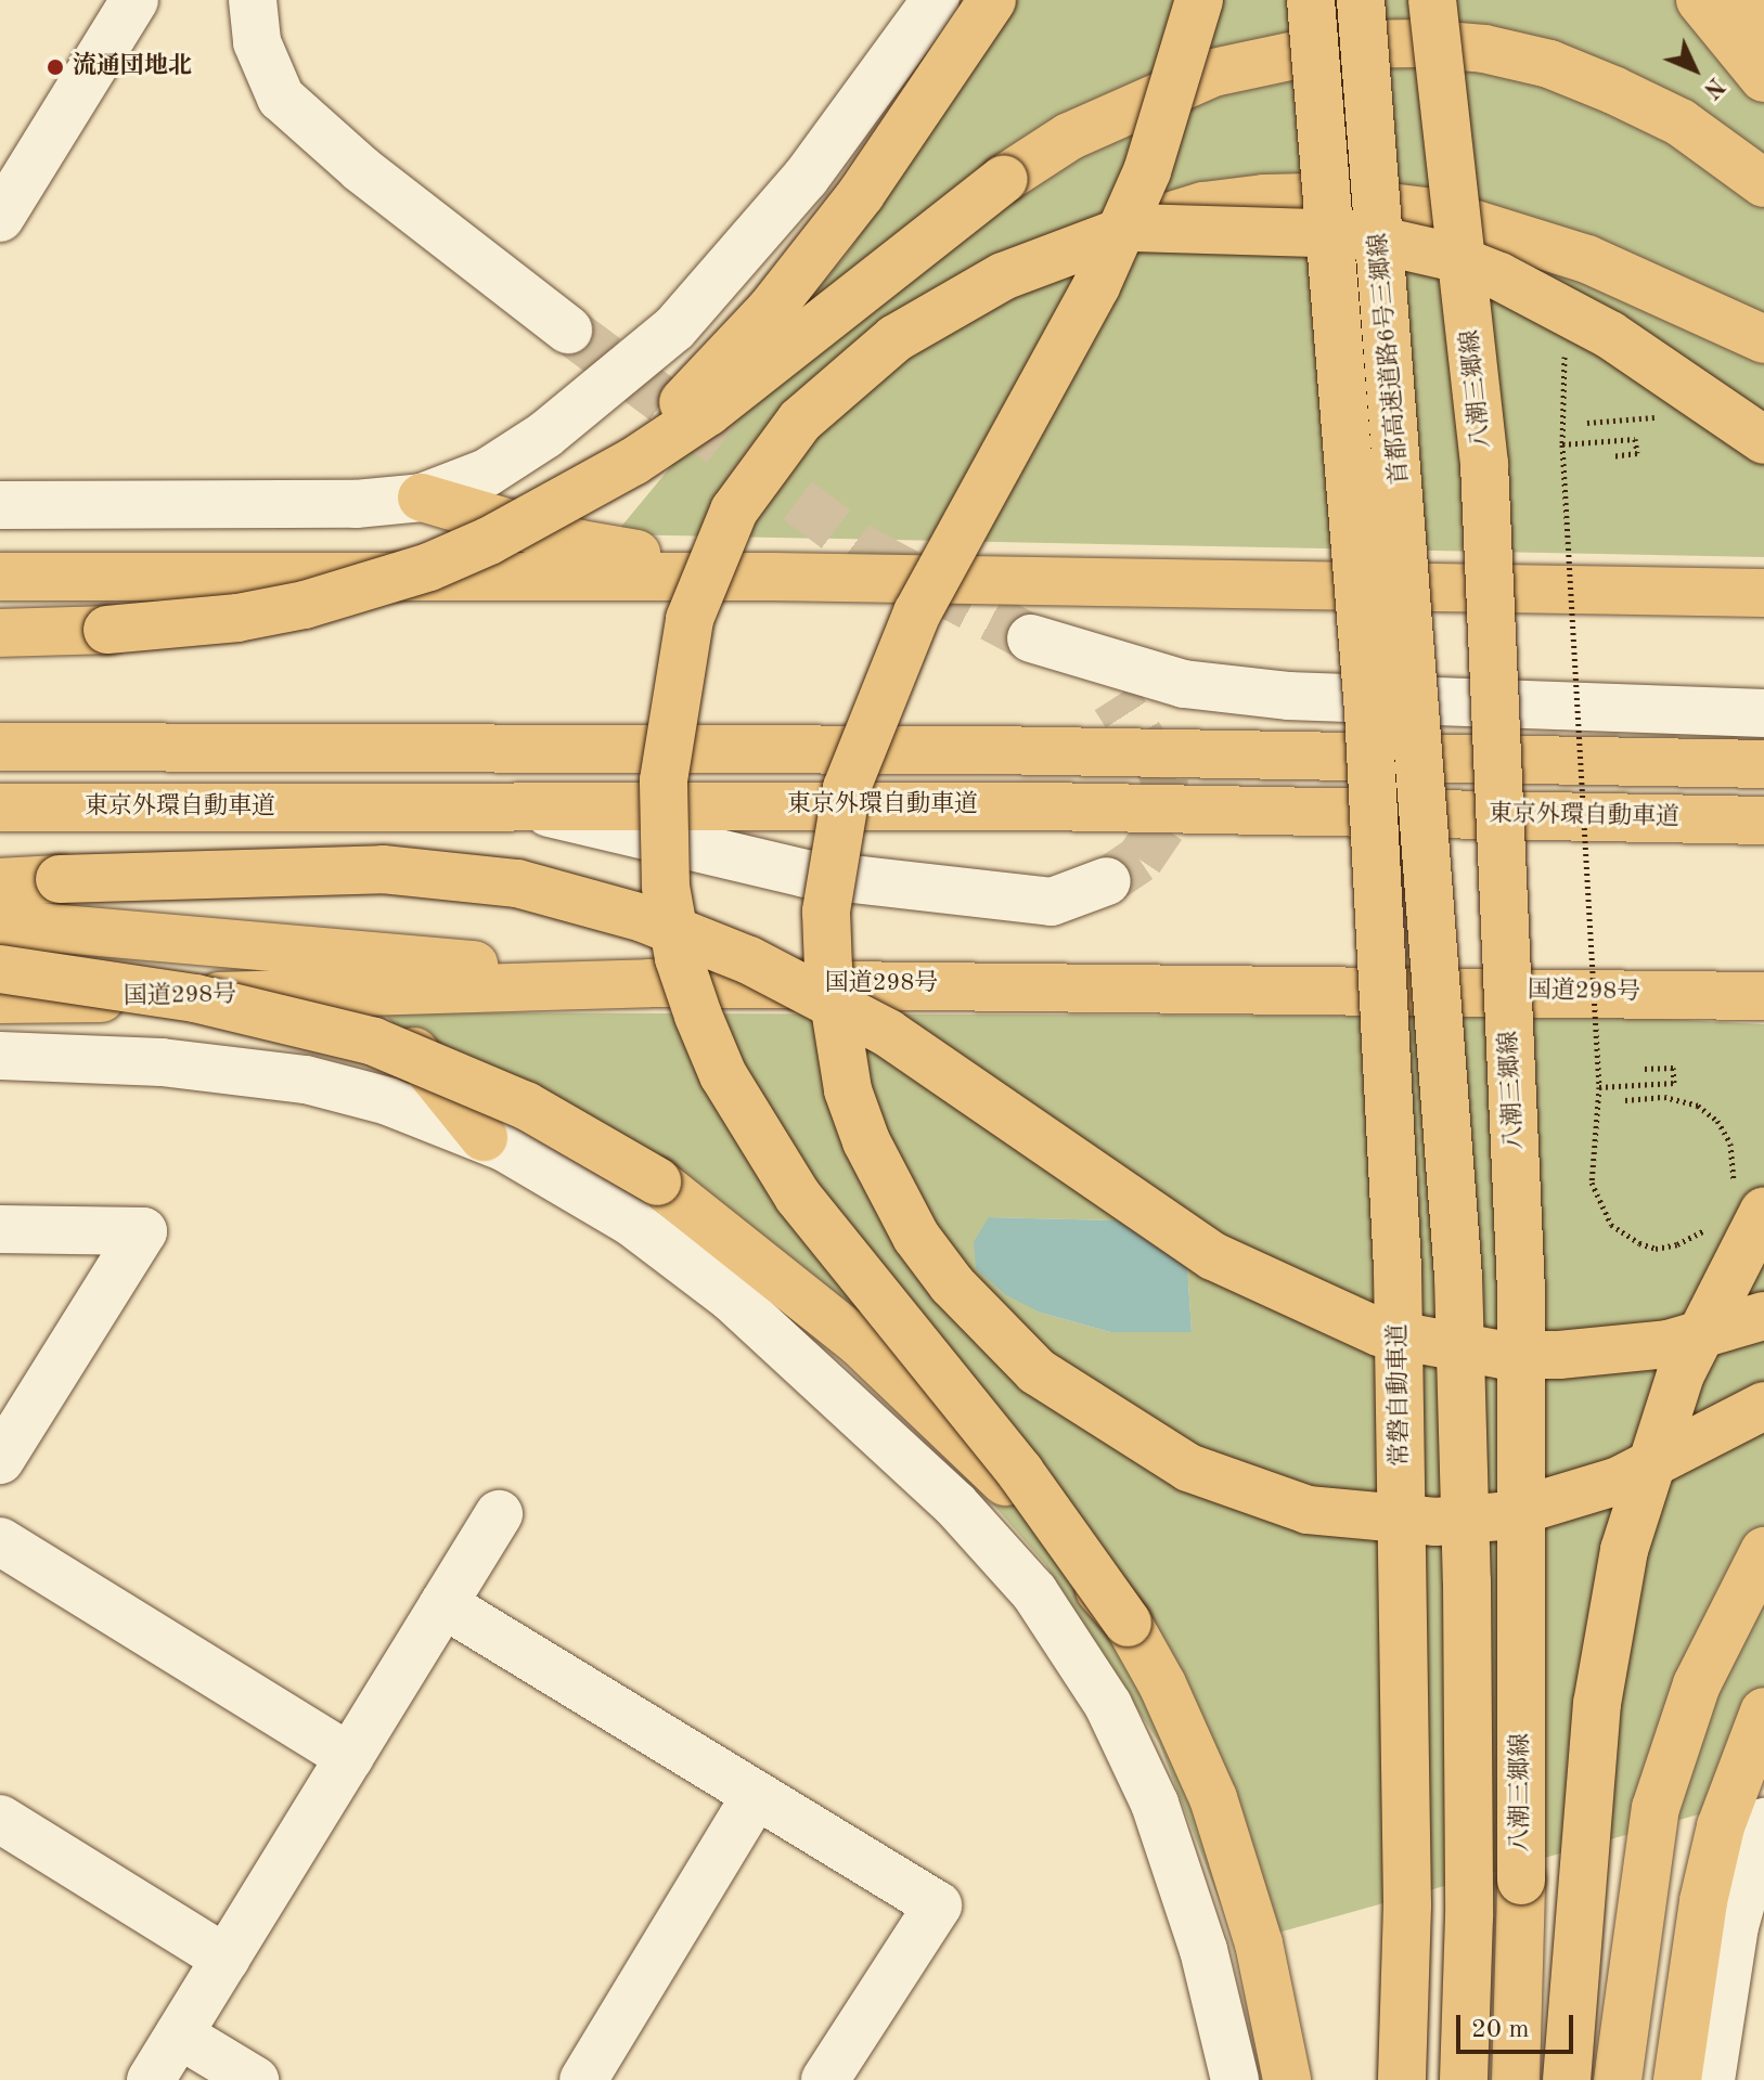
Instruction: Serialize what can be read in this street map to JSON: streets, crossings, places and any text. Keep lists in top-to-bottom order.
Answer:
{
  "streets": {
    "main road": [
      "首都高速道路6号三郷線",
      "八潮三郷線",
      "東京外環自動車道",
      "国道298号",
      "常磐自動車道"
    ]
  },
  "crossings": [
    ["首都高速道路6号三郷線", "常磐自動車道"]
  ],
  "places": ["流通団地北"],
  "scale_bar": "20 m",
  "north": "bottom right"
}
